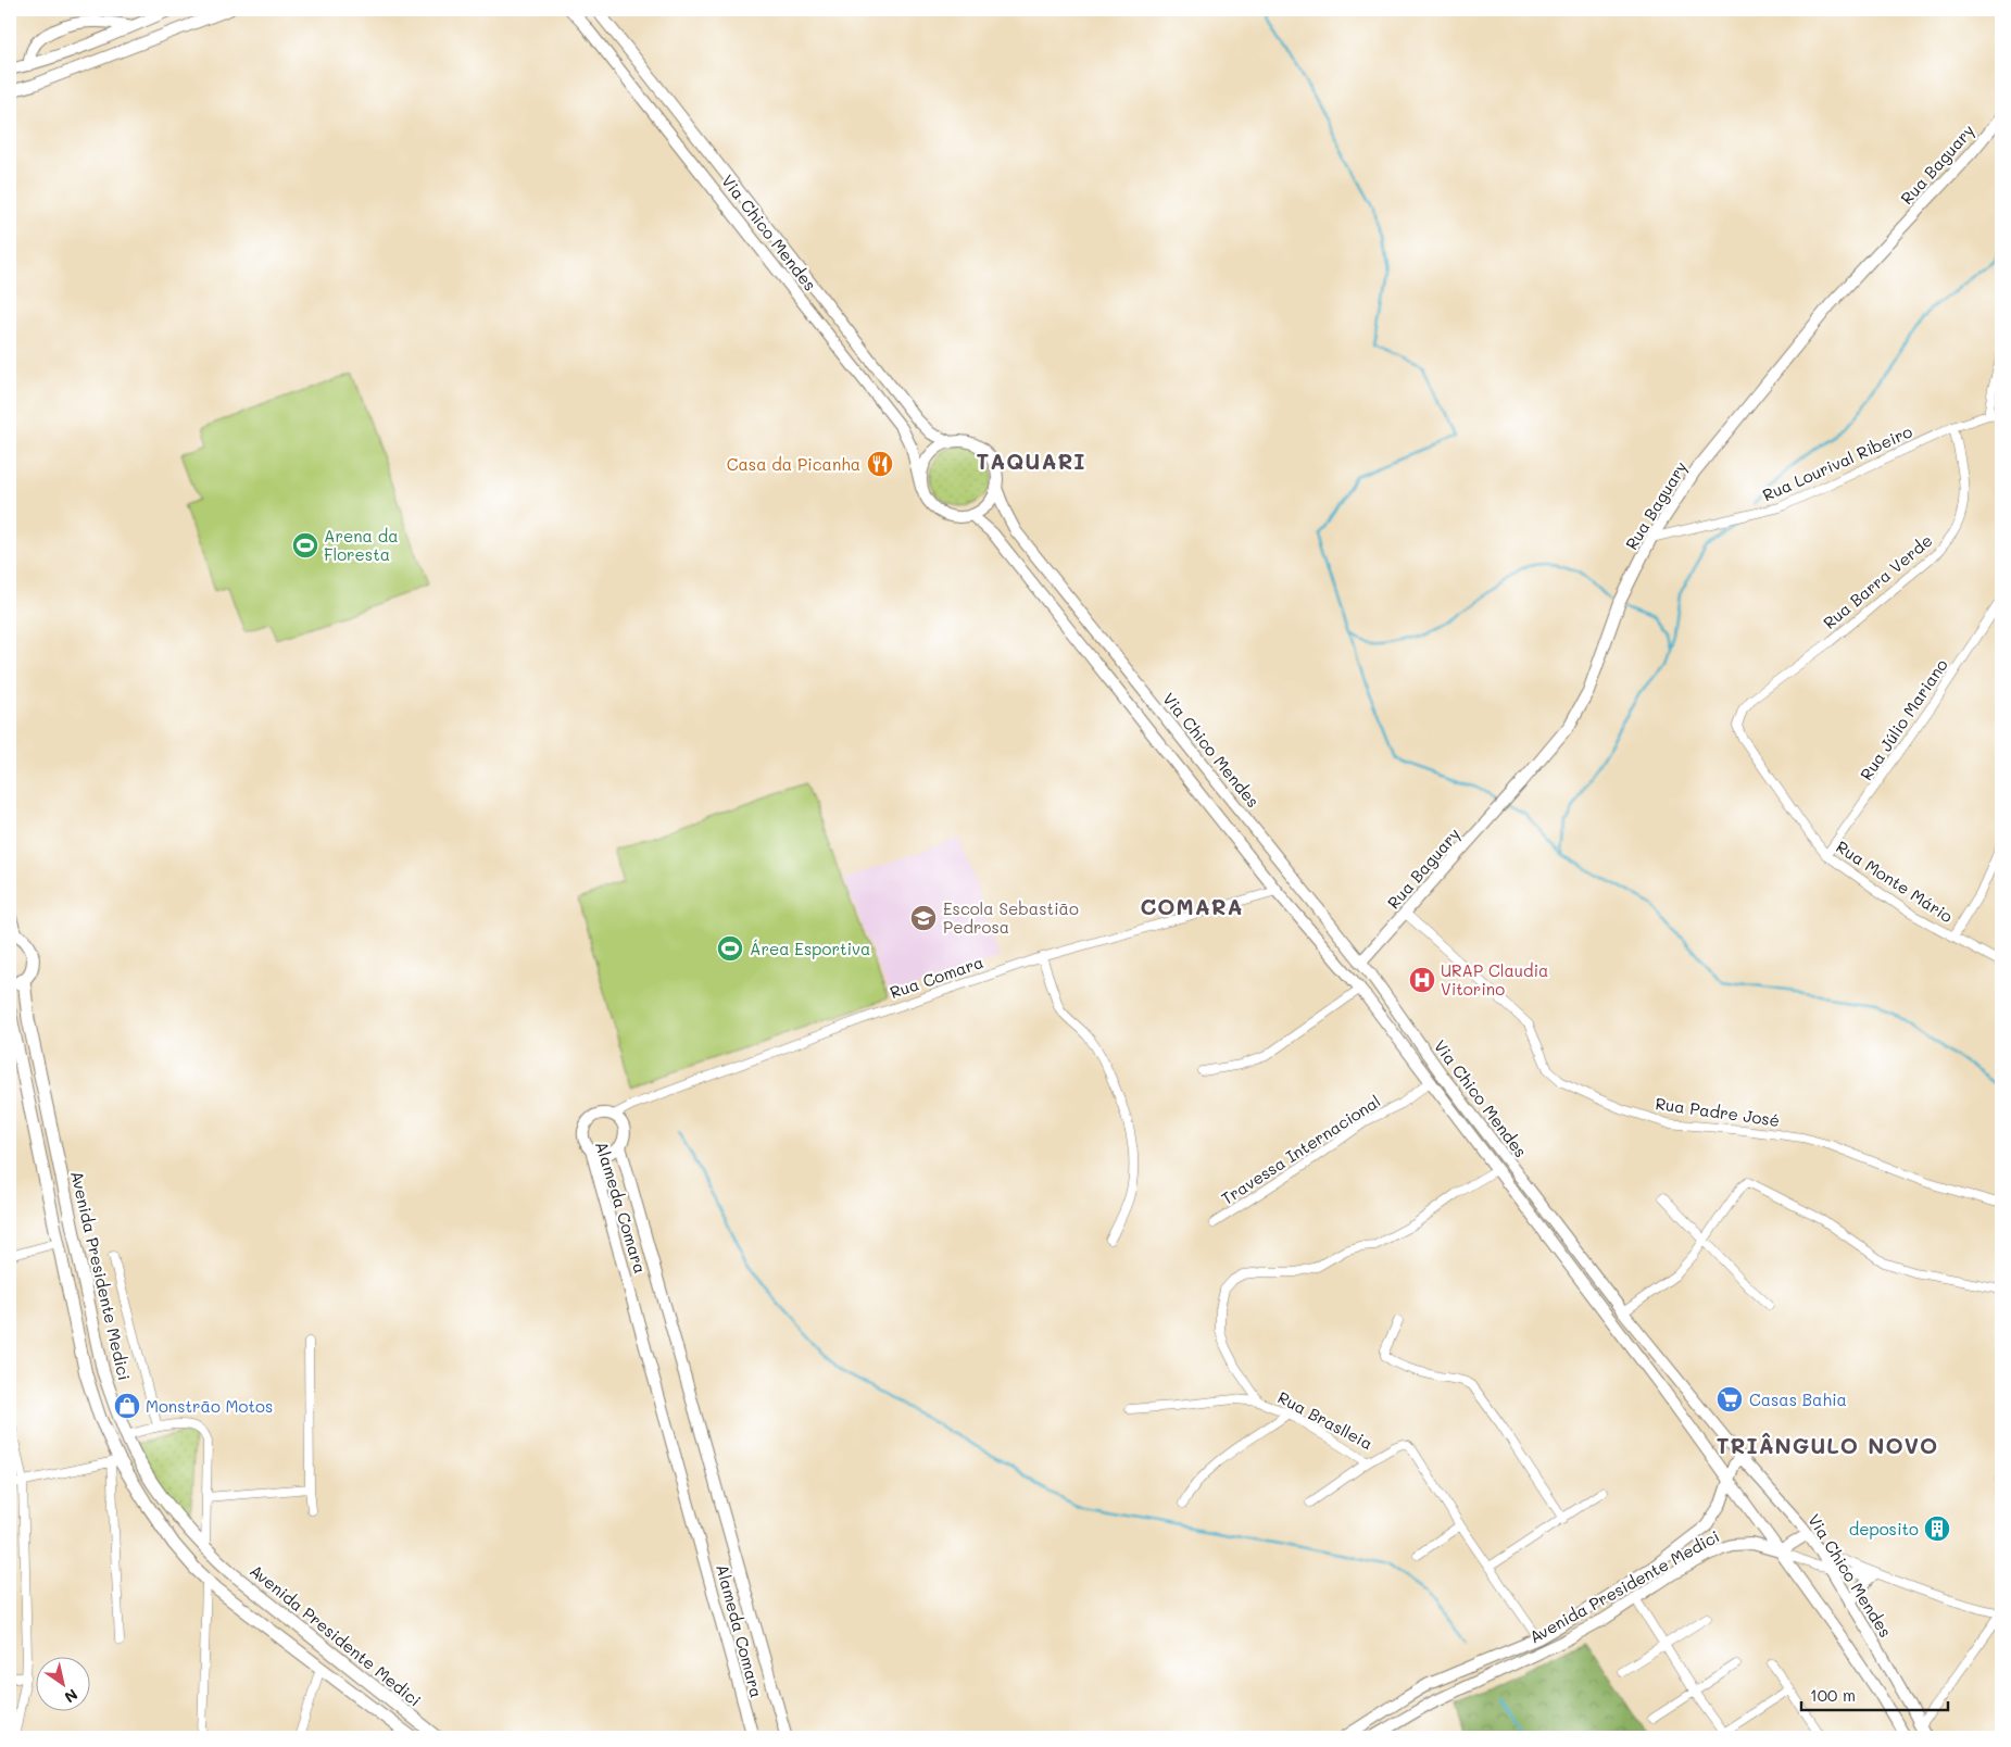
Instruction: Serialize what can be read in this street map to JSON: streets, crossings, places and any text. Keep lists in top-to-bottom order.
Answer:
{
  "streets": {
    "main road": [
      "Rua Baguary",
      "Via Chico Mendes",
      "Alameda Comara",
      "Avenida Presidente Medici"
    ],
    "street": [
      "Rua Lourival Ribeiro",
      "Rua Barra Verde",
      "Rua Júlio Mariano",
      "Rua Monte Mário",
      "Rua Comara",
      "Rua Padre José",
      "Travessa Internacional",
      "Rua Braslleia"
    ]
  },
  "crossings": [
    ["Rua Baguary", "Via Chico Mendes"],
    ["Rua Baguary", "Rua Lourival Ribeiro"],
    ["Rua Baguary", "Rua Padre José"],
    ["Via Chico Mendes", "Rua Comara"],
    ["Via Chico Mendes", "Travessa Internacional"],
    ["Via Chico Mendes", "Avenida Presidente Medici"],
    ["Via Chico Mendes", "Rua Braslleia"],
    ["Rua Lourival Ribeiro", "Rua Barra Verde"],
    ["Rua Barra Verde", "Rua Monte Mário"],
    ["Rua Júlio Mariano", "Rua Monte Mário"],
    ["Rua Comara", "Alameda Comara"],
    ["Avenida Presidente Medici", "Rua Braslleia"]
  ],
  "districts": ["TAQUARI", "COMARA", "TRIÂNGULO NOVO"],
  "places": {
    "restaurant": ["Casa da Picanha"],
    "sports": ["Arena da Floresta", "Área Esportiva"],
    "school or university": ["Escola Sebastião Pedrosa"],
    "hospital": ["URAP Claudia Vitorino"],
    "supermarket": ["Casas Bahia"],
    "shop": ["Monstrão Motos"],
    "building": ["deposito"]
  },
  "scale_bar": "100 m",
  "north": "bottom right"
}
